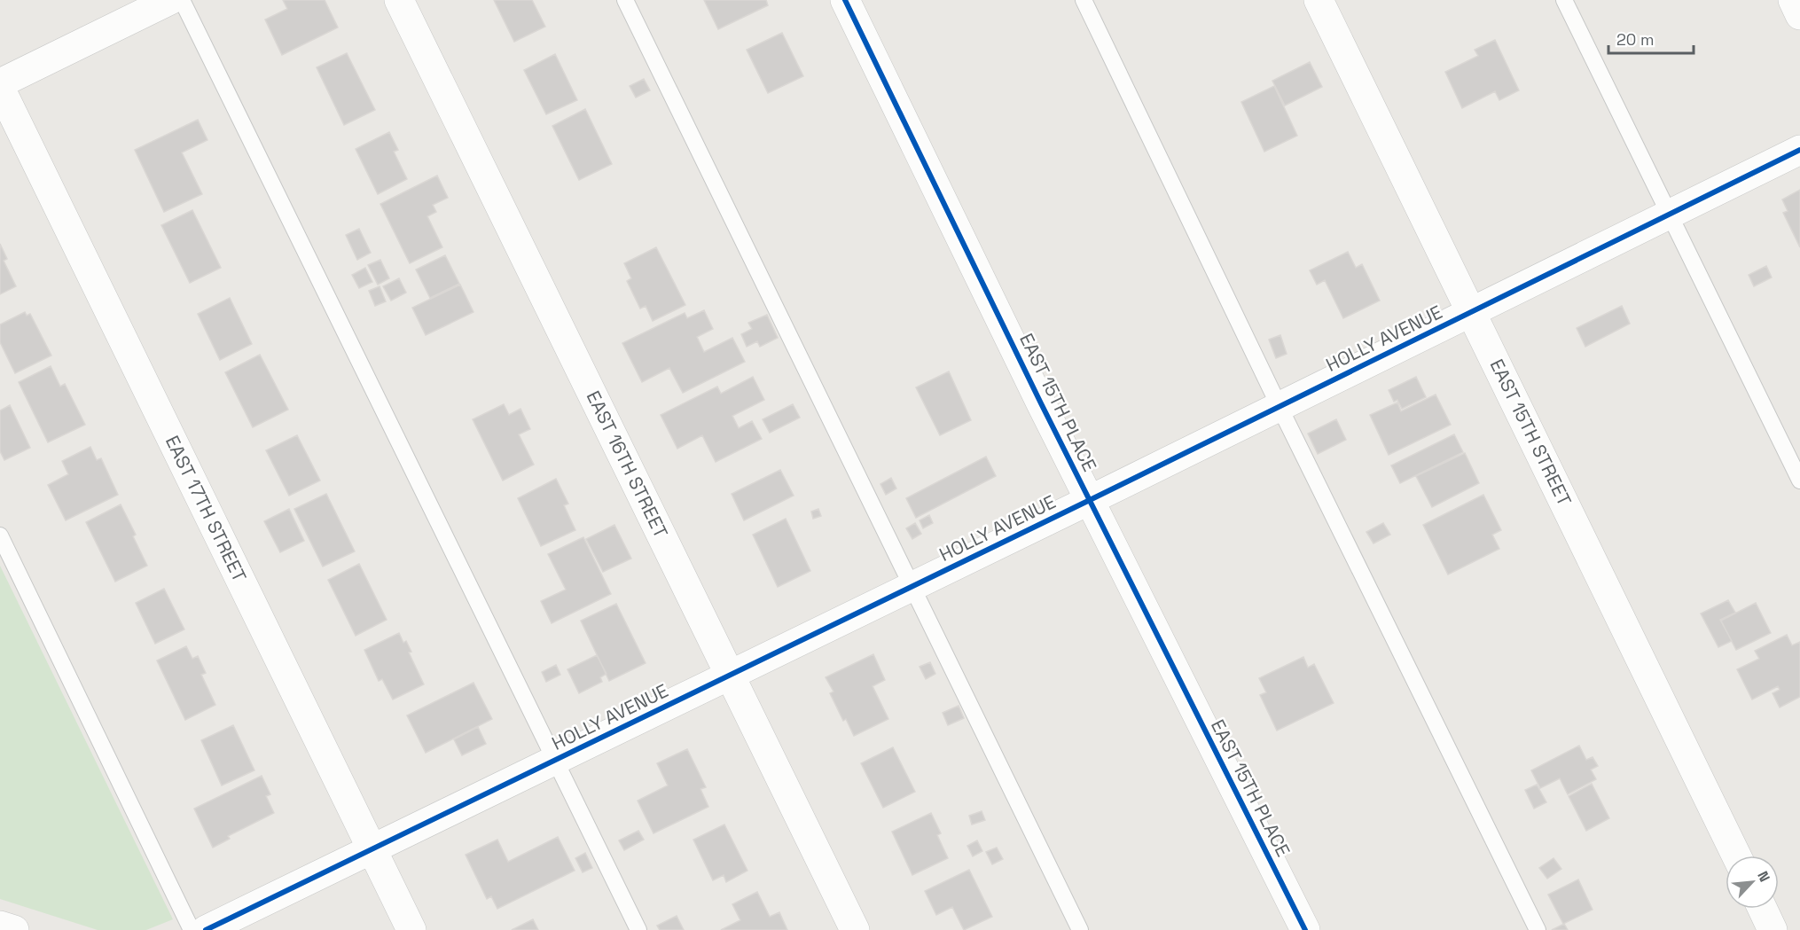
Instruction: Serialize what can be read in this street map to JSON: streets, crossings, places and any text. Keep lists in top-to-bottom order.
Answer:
{
  "streets": {
    "street": [
      "HOLLY AVENUE",
      "EAST 15TH PLACE",
      "EAST 15TH STREET",
      "EAST 16TH STREET",
      "EAST 17TH STREET"
    ]
  },
  "crossings": [
    ["HOLLY AVENUE", "EAST 15TH PLACE"],
    ["HOLLY AVENUE", "EAST 15TH STREET"],
    ["HOLLY AVENUE", "EAST 16TH STREET"],
    ["HOLLY AVENUE", "EAST 17TH STREET"]
  ],
  "scale_bar": "20 m",
  "north": "top right"
}
